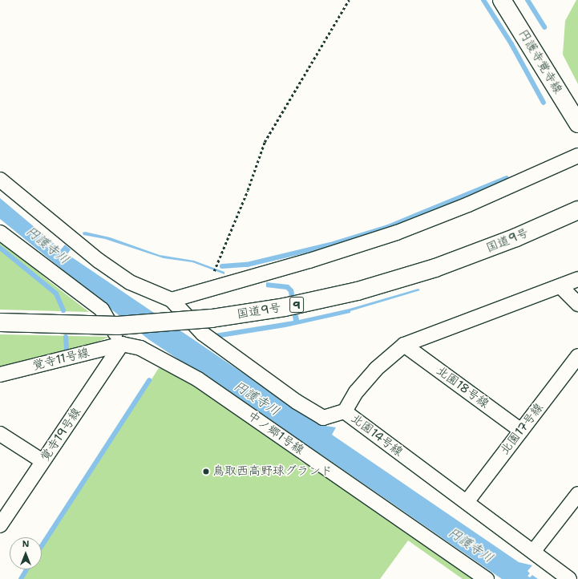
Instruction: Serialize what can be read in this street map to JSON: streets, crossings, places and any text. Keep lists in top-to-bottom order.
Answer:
{
  "streets": {
    "main road": ["円護寺覚寺線", "国道9号", "9"],
    "street": [
      "覚寺11号線",
      "北園18号線",
      "北園17号線",
      "中ノ郷1号線",
      "覚寺19号線",
      "北園14号線"
    ]
  },
  "crossings": [
    ["覚寺11号線", "中ノ郷1号線"],
    ["覚寺11号線", "覚寺19号線"],
    ["北園18号線", "北園17号線"],
    ["北園18号線", "北園14号線"],
    ["北園17号線", "北園14号線"],
    ["中ノ郷1号線", "覚寺19号線"]
  ],
  "water": ["円護寺川"],
  "places": ["鳥取西高野球グランド"],
  "north": "top"
}
